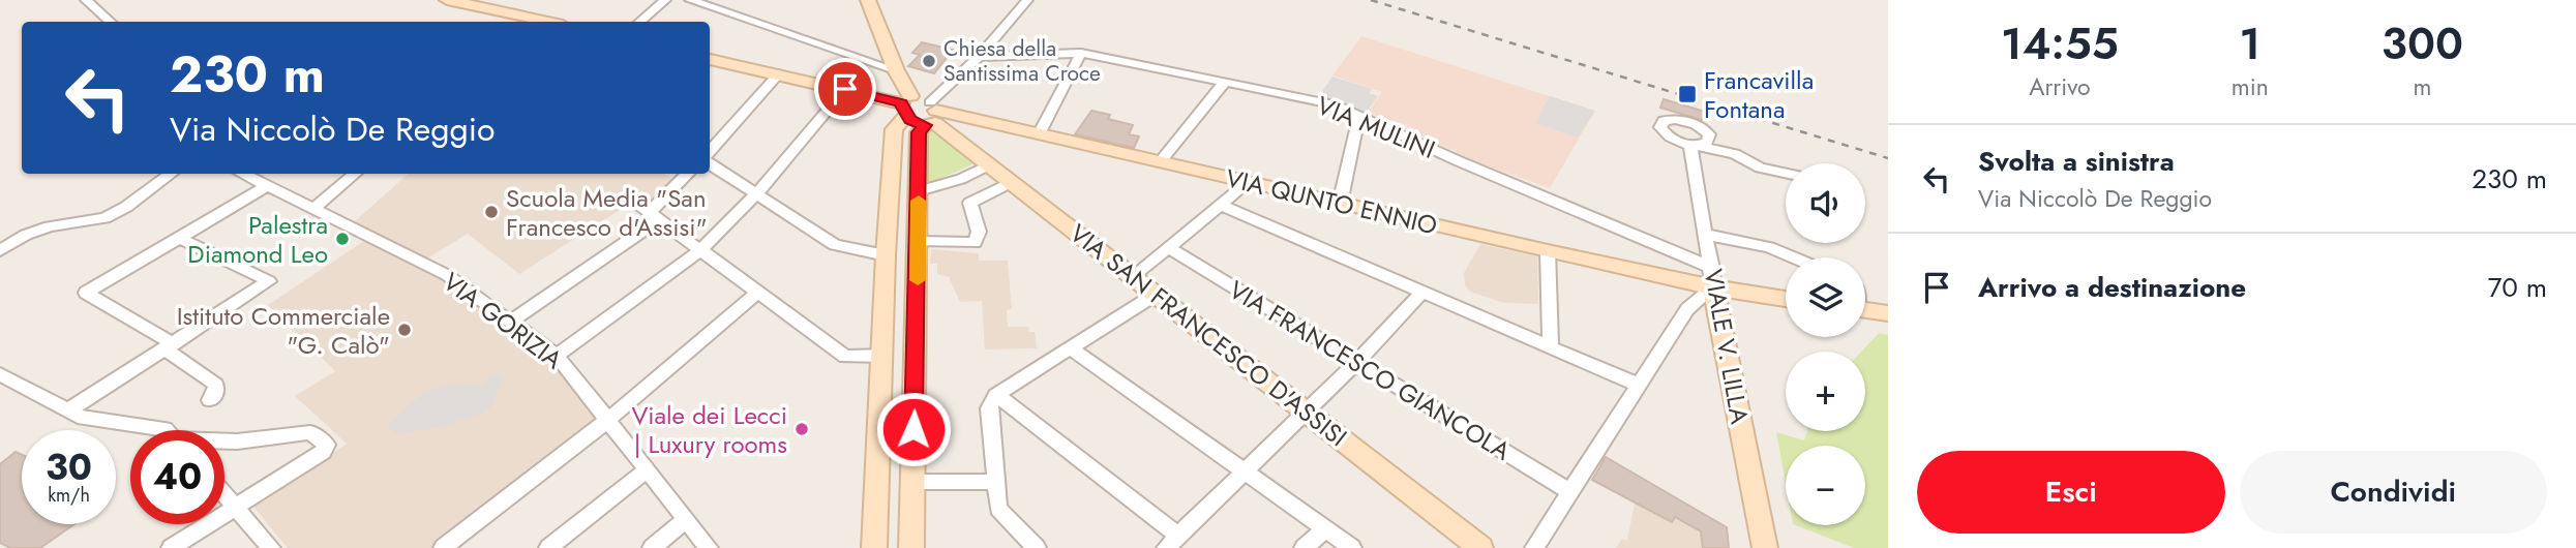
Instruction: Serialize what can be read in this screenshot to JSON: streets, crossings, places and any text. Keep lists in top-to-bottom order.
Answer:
{
  "streets": {
    "street": [
      "VIA MULINI",
      "VIA QUNTO ENNIO",
      "VIA GORIZIA",
      "VIA SAN FRANCESCO D'ASSISI",
      "VIALE V. LILLA",
      "VIA FRANCESCO GIANCOLA"
    ]
  },
  "crossings": [
    ["VIA MULINI", "VIA QUNTO ENNIO"],
    ["VIA MULINI", "VIALE V. LILLA"],
    ["VIA QUNTO ENNIO", "VIA SAN FRANCESCO D'ASSISI"],
    ["VIA QUNTO ENNIO", "VIALE V. LILLA"]
  ],
  "places": {
    "other": [
      "Chiesa della Santissima Croce",
      "Scuola Media \"San Francesco d'Assisi\"",
      "Palestra Diamond Leo",
      "Istituto Commerciale \"G. Calò\"",
      "Viale dei Lecci | Luxury rooms"
    ],
    "transit": ["Francavilla Fontana"]
  },
  "page": {
    "eta": [
      "14:55",
      "Arrivo",
      "1",
      "min",
      "300",
      "m"
    ],
    "turn": ["230 m", "Via Niccolò De Reggio"],
    "list": [
      {
        "name": "Svolta a sinistra",
        "note": "Via Niccolò De Reggio",
        "value": "230 m"
      },
      {
        "name": "Arrivo a destinazione",
        "value": "70 m"
      }
    ],
    "map_buttons": ["+", "−"],
    "speed": "30 km/h",
    "limit": "40",
    "buttons": ["Esci", "Condividi"]
  }
}
